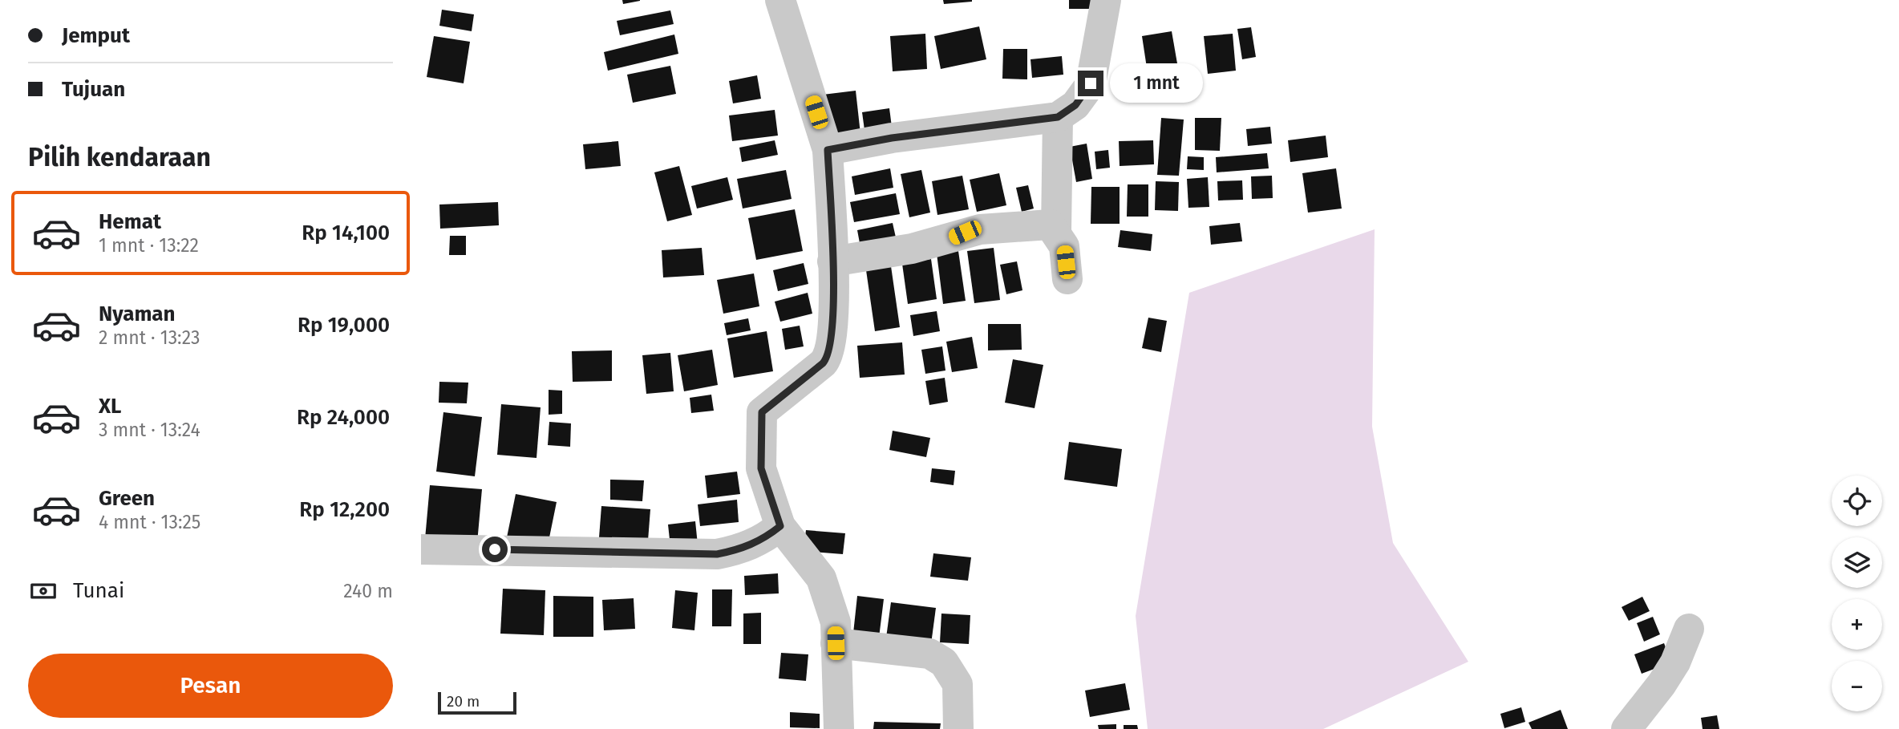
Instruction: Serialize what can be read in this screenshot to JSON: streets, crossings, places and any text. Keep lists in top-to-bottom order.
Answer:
{
  "scale_bar": "20 m",
  "page": {
    "banner": ["Jemput", "Tujuan"],
    "bubble": "1 mnt",
    "heading": "Pilih kendaraan",
    "list": [
      {
        "name": "Hemat",
        "note": "1 mnt · 13:22",
        "value": "Rp 14,100"
      },
      {
        "name": "Nyaman",
        "note": "2 mnt · 13:23",
        "value": "Rp 19,000"
      },
      {
        "name": "XL",
        "note": "3 mnt · 13:24",
        "value": "Rp 24,000"
      },
      {
        "name": "Green",
        "note": "4 mnt · 13:25",
        "value": "Rp 12,200"
      }
    ],
    "map_buttons": ["+", "−"],
    "pay": ["Tunai", "240 m"],
    "buttons": "Pesan",
    "scale": "20 m"
  }
}
